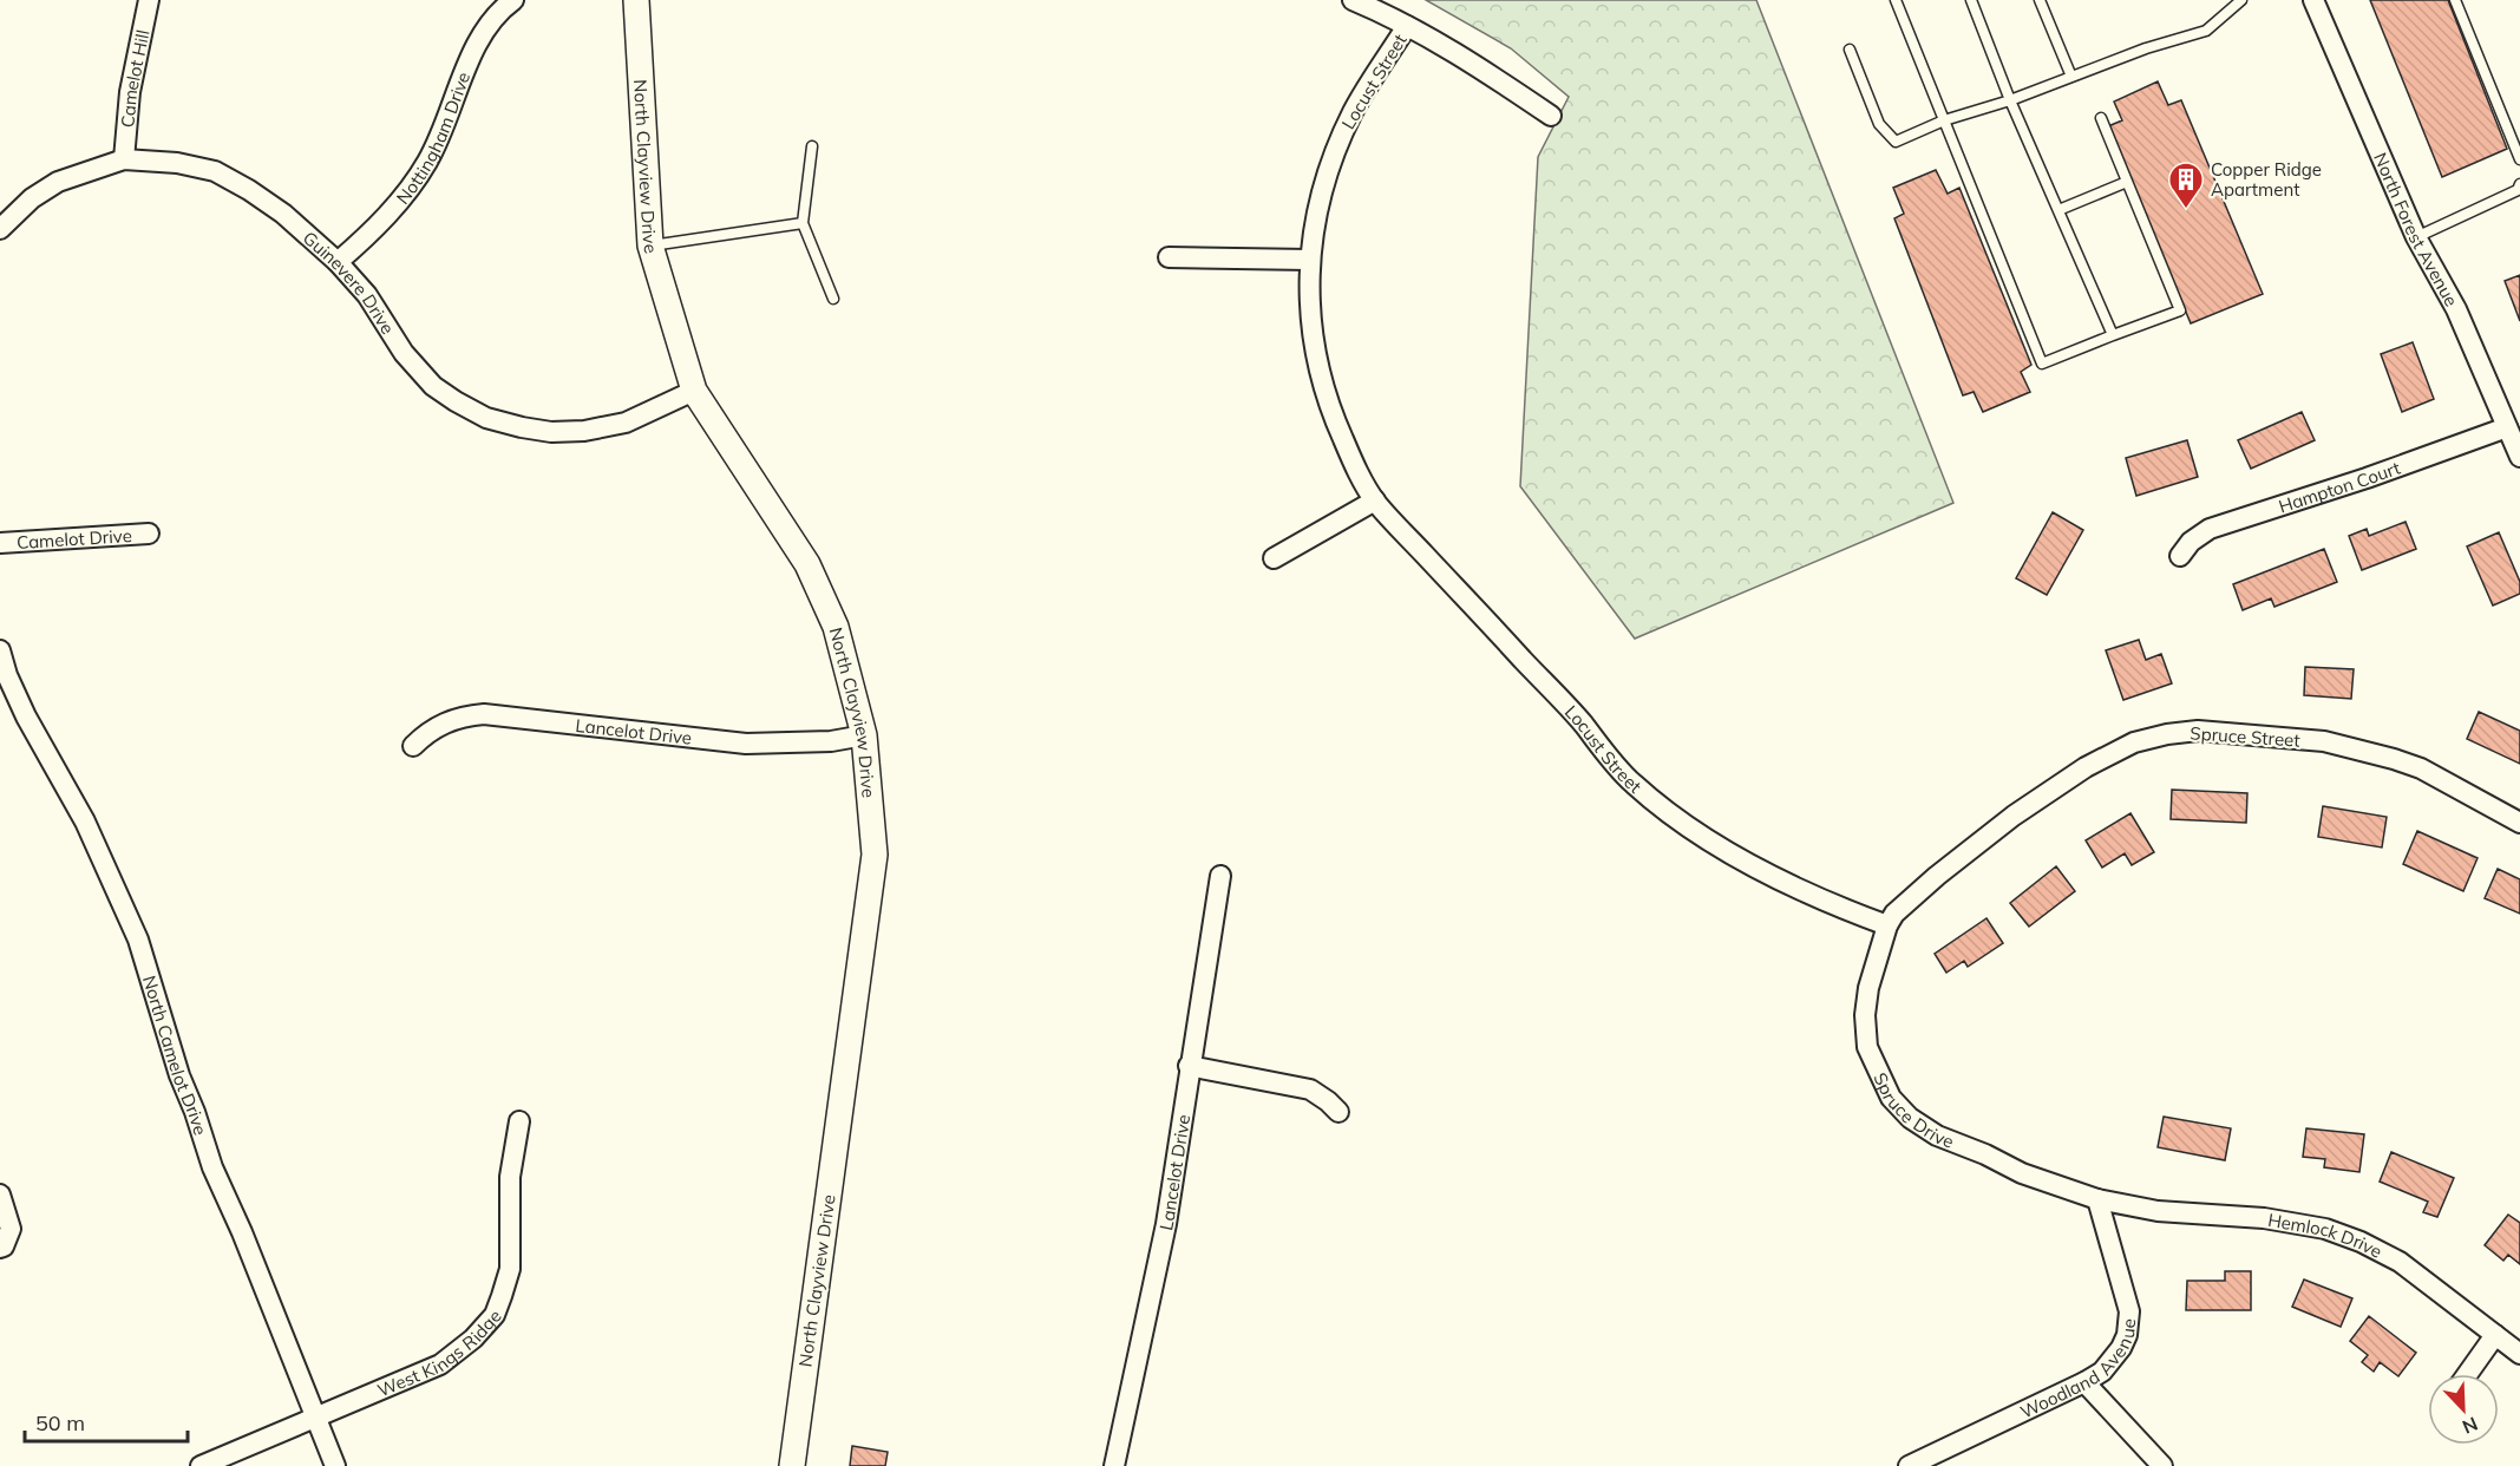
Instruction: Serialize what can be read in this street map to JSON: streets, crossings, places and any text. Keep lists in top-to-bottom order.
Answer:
{
  "streets": {
    "street": [
      "Camelot Hill",
      "Locust Street",
      "Nottingham Drive",
      "North Clayview Drive",
      "North Forest Avenue",
      "Guinevere Drive",
      "Hampton Court",
      "Camelot Drive",
      "Lancelot Drive",
      "Spruce Street",
      "North Camelot Drive",
      "Spruce Drive",
      "Hemlock Drive",
      "West Kings Ridge",
      "Woodland Avenue"
    ]
  },
  "crossings": [
    ["Camelot Hill", "Guinevere Drive"],
    ["Locust Street", "Spruce Street"],
    ["Locust Street", "Spruce Drive"],
    ["Nottingham Drive", "Guinevere Drive"],
    ["North Clayview Drive", "Guinevere Drive"],
    ["North Clayview Drive", "Lancelot Drive"],
    ["North Forest Avenue", "Hampton Court"],
    ["Spruce Street", "Spruce Drive"],
    ["North Camelot Drive", "West Kings Ridge"],
    ["Spruce Drive", "Hemlock Drive"],
    ["Spruce Drive", "Woodland Avenue"],
    ["Hemlock Drive", "Woodland Avenue"]
  ],
  "places": {
    "building": ["Copper Ridge Apartment"]
  },
  "scale_bar": "50 m",
  "north": "bottom right"
}
